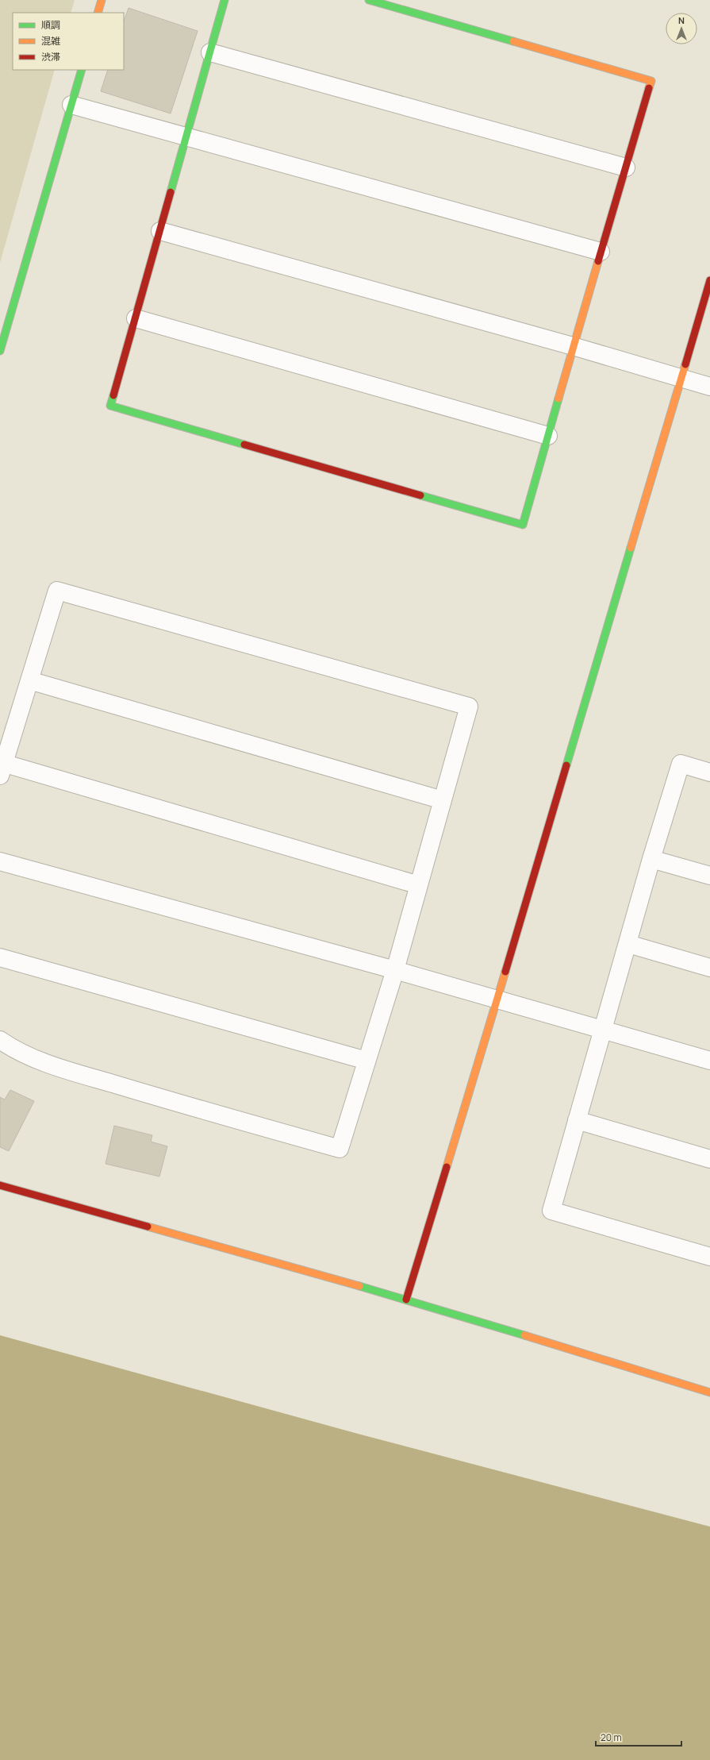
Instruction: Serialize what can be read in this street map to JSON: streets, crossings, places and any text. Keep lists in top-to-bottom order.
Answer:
{
  "legend": ["順調", "混雑", "渋滞"],
  "scale_bar": "20 m",
  "north": "top"
}
